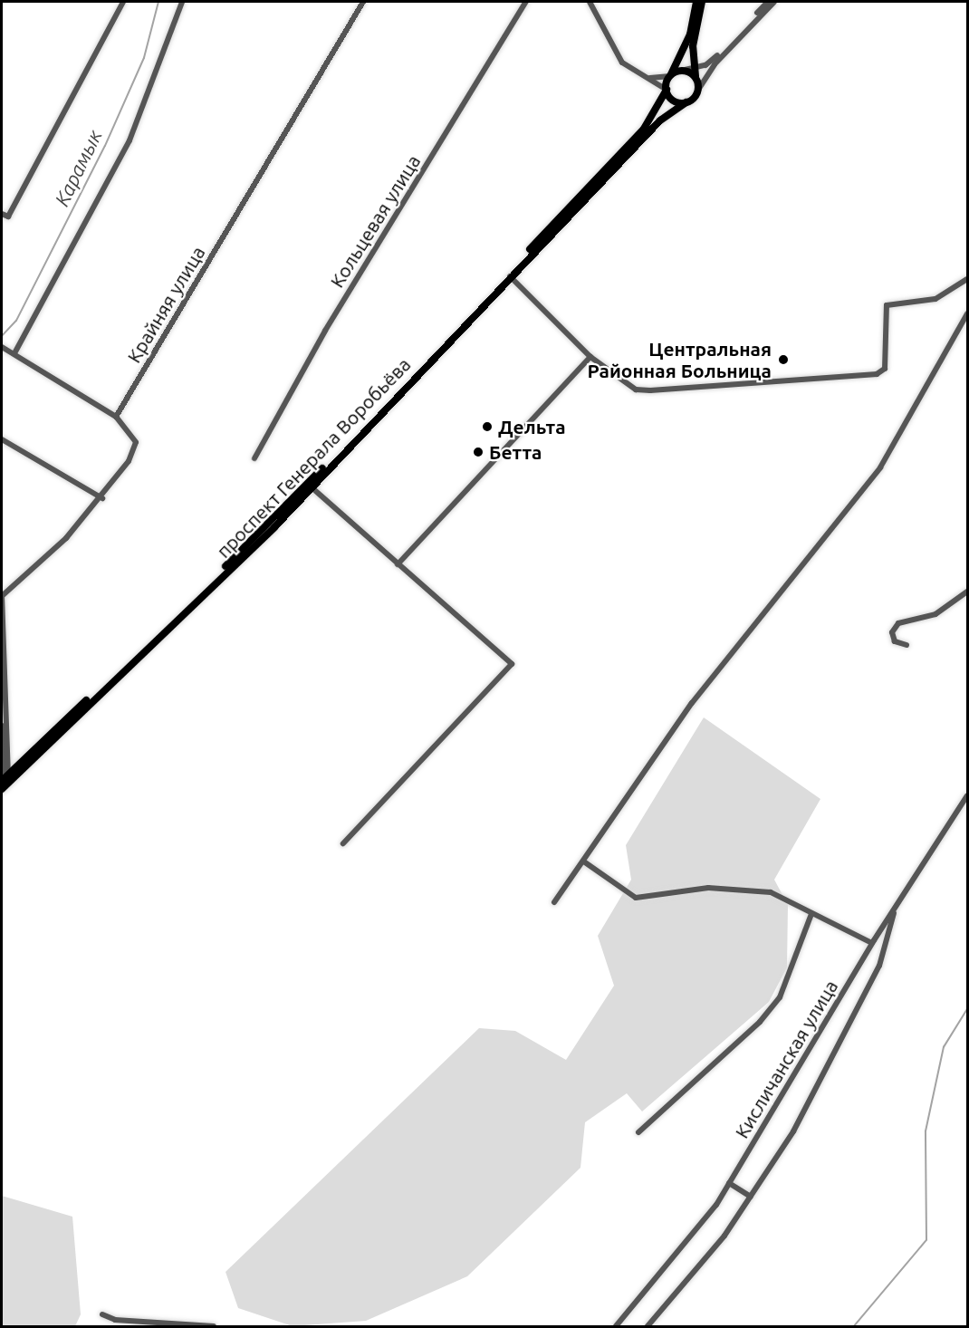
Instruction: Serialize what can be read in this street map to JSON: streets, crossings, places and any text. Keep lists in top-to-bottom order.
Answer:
{
  "streets": {
    "main road": ["проспект Генерала Воробьёва"],
    "street": ["Кольцевая улица", "Крайняя улица", "Кисличанская улица"]
  },
  "water": ["Карамык"],
  "places": ["Центральная Районная Больница", "Дельта", "Бетта"]
}
